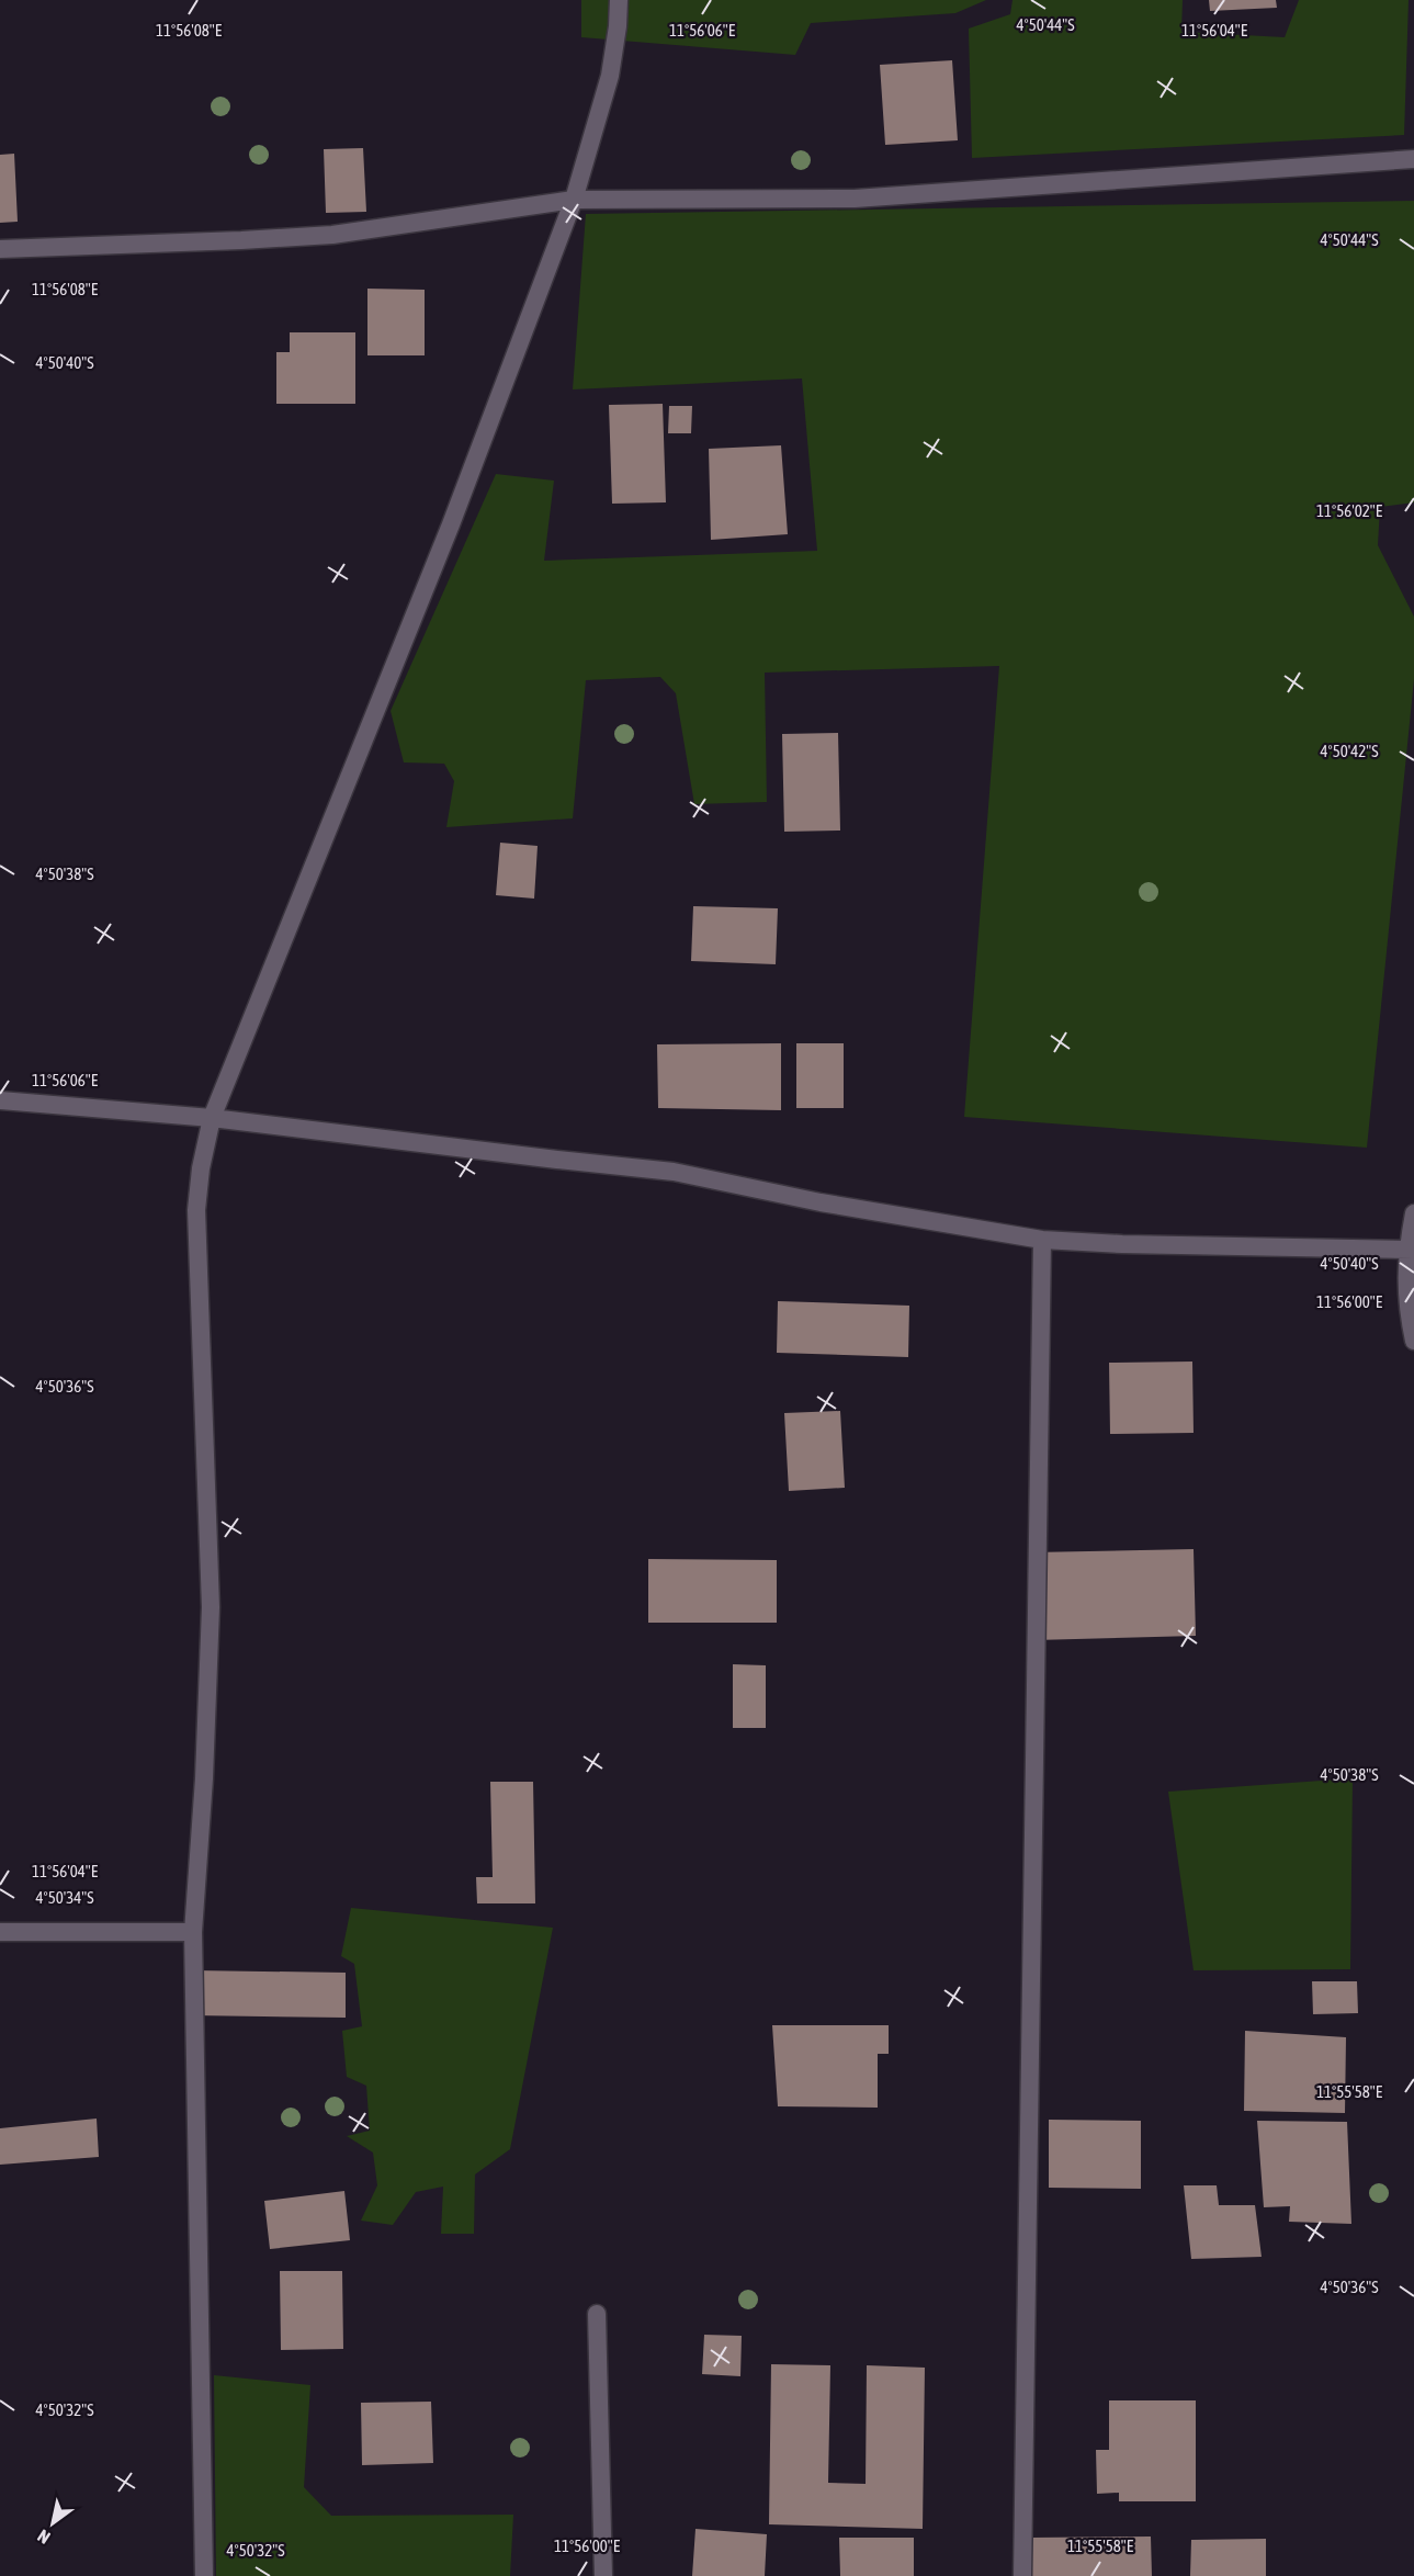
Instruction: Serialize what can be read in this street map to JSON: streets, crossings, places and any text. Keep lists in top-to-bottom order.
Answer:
{
  "north": "bottom left",
  "coordinates": [
    "4°50'44\"S",
    "11°56'08\"E",
    "11°56'06\"E",
    "11°56'04\"E",
    "4°50'40\"S",
    "11°56'02\"E",
    "4°50'42\"S",
    "4°50'38\"S",
    "11°56'00\"E",
    "4°50'36\"S",
    "4°50'34\"S",
    "11°55'58\"E",
    "4°50'32\"S"
  ]
}
